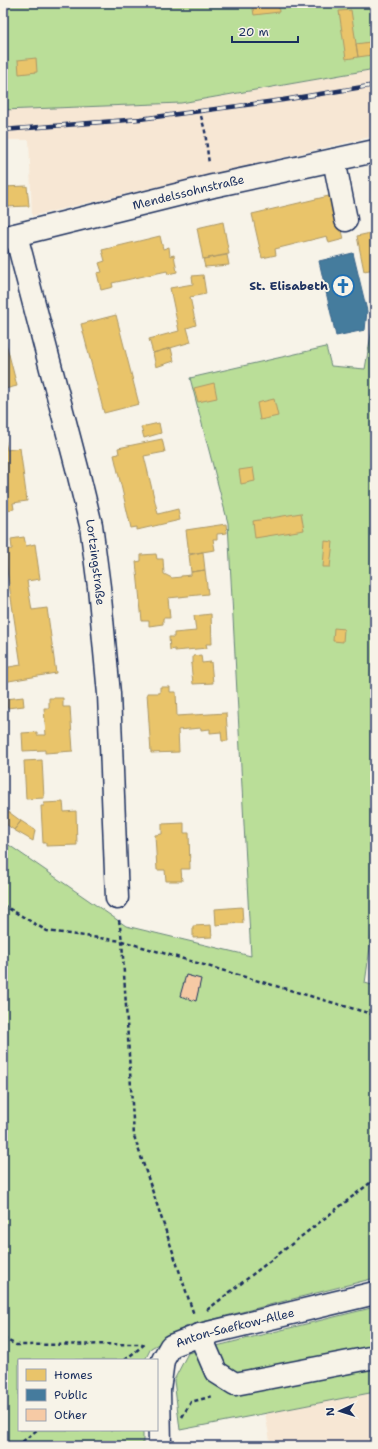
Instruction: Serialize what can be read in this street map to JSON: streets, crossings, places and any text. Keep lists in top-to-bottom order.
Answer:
{
  "streets": {
    "street": ["Mendelssohnstraße", "Lortzingstraße", "Anton-Saefkow-Allee"]
  },
  "crossings": [
    ["Mendelssohnstraße", "Lortzingstraße"]
  ],
  "places": {
    "church": ["St. Elisabeth"]
  },
  "legend": ["Homes", "Public", "Other"],
  "scale_bar": "20 m",
  "north": "left"
}
